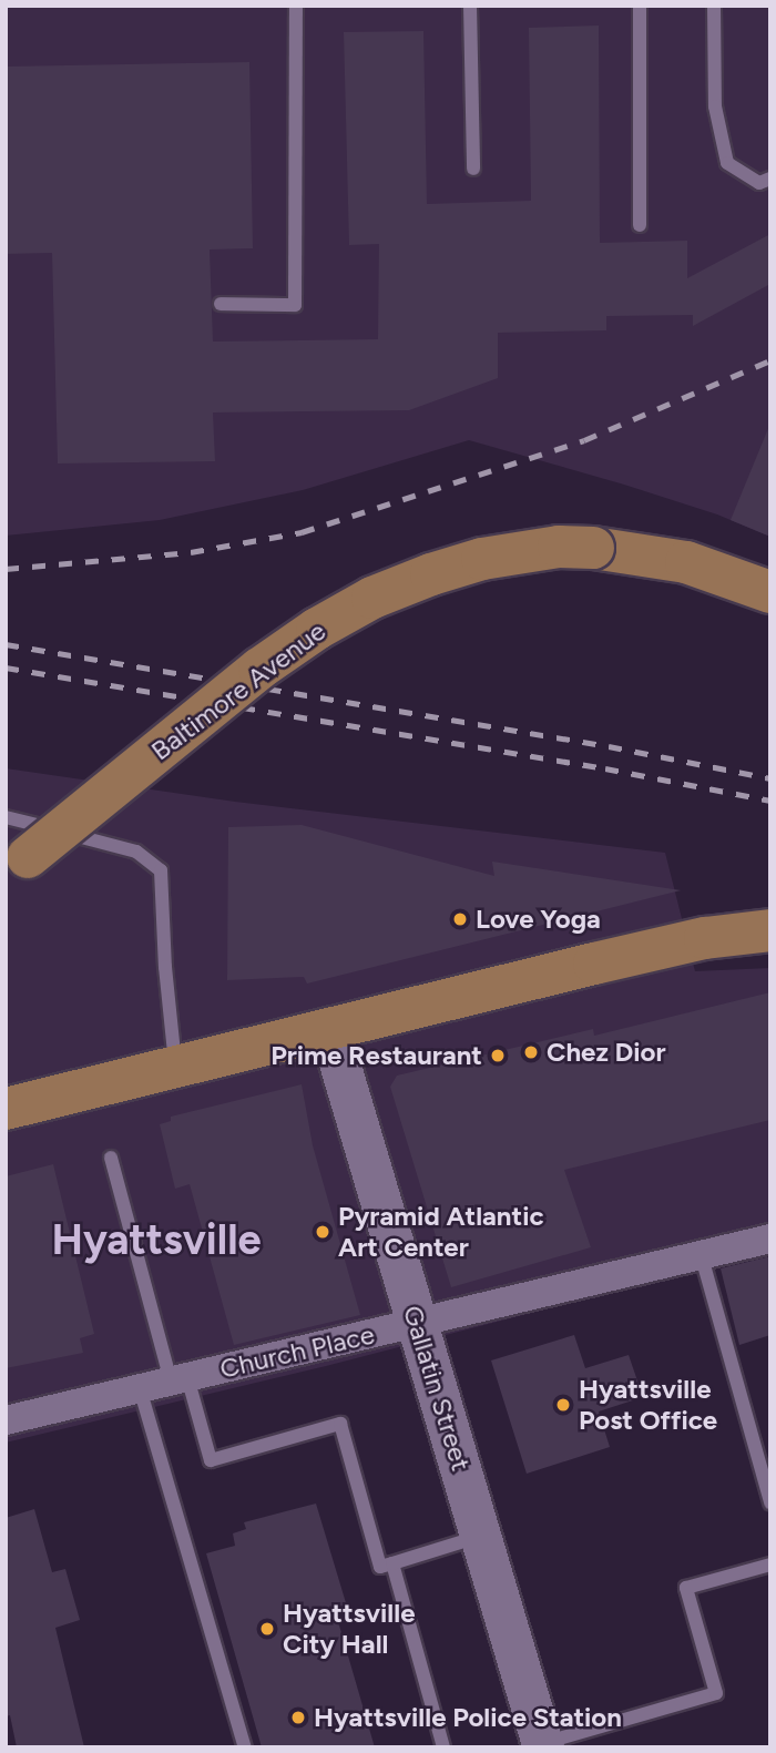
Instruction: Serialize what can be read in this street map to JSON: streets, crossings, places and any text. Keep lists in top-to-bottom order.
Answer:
{
  "streets": {
    "main road": ["Baltimore Avenue"],
    "street": ["Church Place", "Gallatin Street"]
  },
  "crossings": [
    ["Church Place", "Gallatin Street"]
  ],
  "districts": ["Hyattsville"],
  "places": [
    "Love Yoga",
    "Chez Dior",
    "Prime Restaurant",
    "Pyramid Atlantic Art Center",
    "Hyattsville Post Office",
    "Hyattsville City Hall",
    "Hyattsville Police Station"
  ]
}
